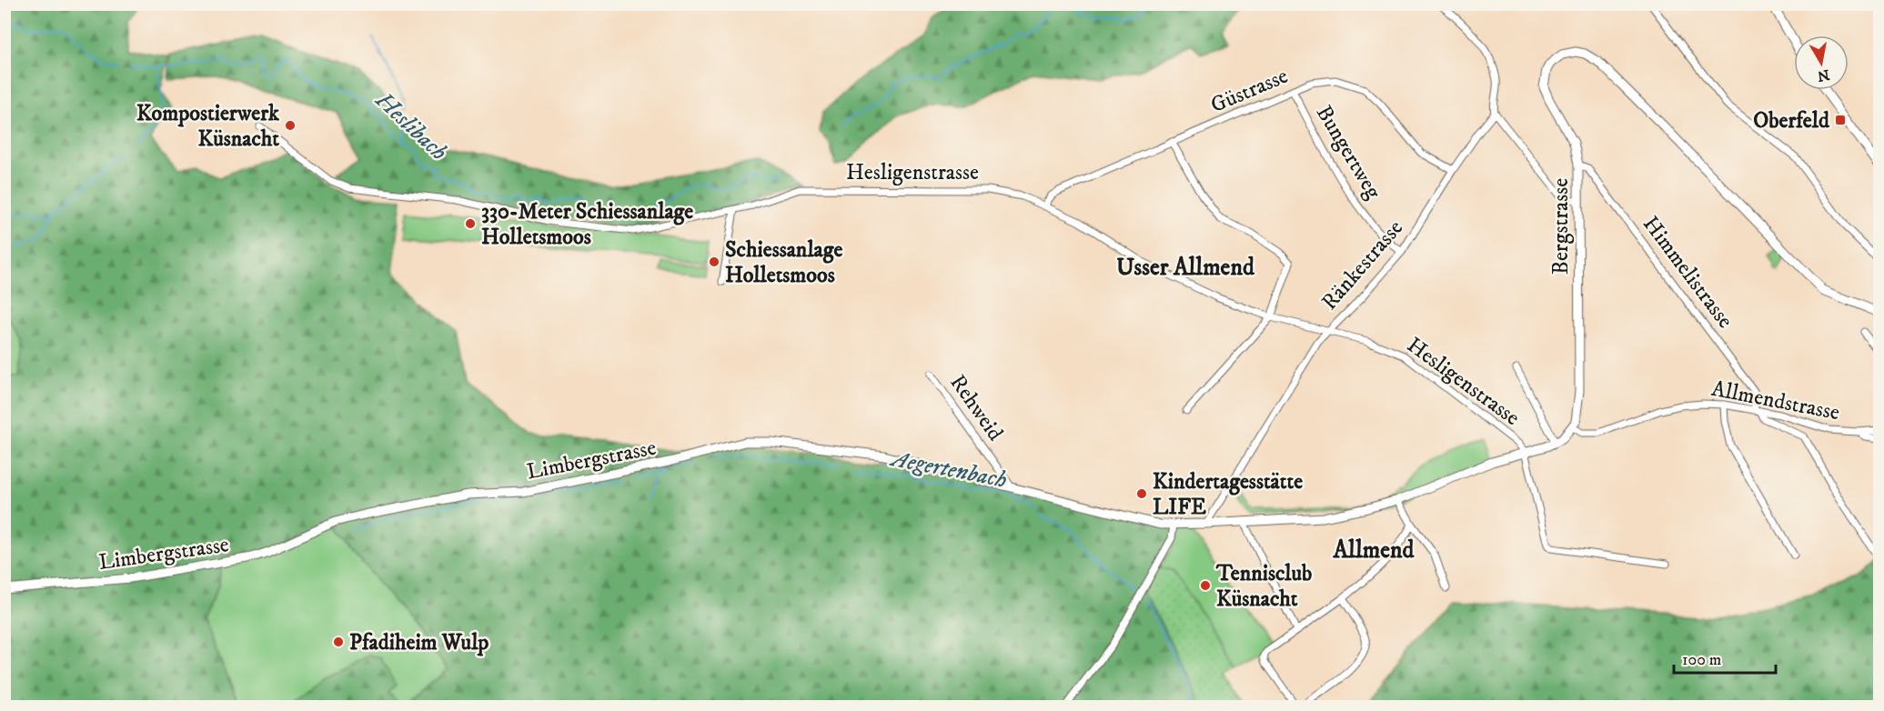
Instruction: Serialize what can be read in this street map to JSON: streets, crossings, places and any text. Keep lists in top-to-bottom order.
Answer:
{
  "streets": {
    "street": [
      "Güstrasse",
      "Bungertweg",
      "Hesligenstrasse",
      "Bergstrasse",
      "Ränkestrasse",
      "Himmelistrasse",
      "Allmendstrasse",
      "Rehweid",
      "Limbergstrasse"
    ]
  },
  "crossings": [
    ["Güstrasse", "Bungertweg"],
    ["Güstrasse", "Hesligenstrasse"],
    ["Güstrasse", "Ränkestrasse"],
    ["Bungertweg", "Ränkestrasse"],
    ["Hesligenstrasse", "Ränkestrasse"],
    ["Bergstrasse", "Himmelistrasse"],
    ["Bergstrasse", "Allmendstrasse"],
    ["Ränkestrasse", "Limbergstrasse"],
    ["Himmelistrasse", "Allmendstrasse"],
    ["Rehweid", "Limbergstrasse"]
  ],
  "districts": ["Usser Allmend", "Allmend"],
  "water": ["Heslibach", "Aegertenbach"],
  "places": {
    "transit": ["Oberfeld"],
    "other": [
      "Kompostierwerk Küsnacht",
      "330-Meter Schiessanlage Holletsmoos",
      "Schiessanlage Holletsmoos",
      "Kindertagesstätte LIFE",
      "Tennisclub Küsnacht",
      "Pfadiheim Wulp"
    ]
  },
  "scale_bar": "100 m",
  "north": "bottom"
}
